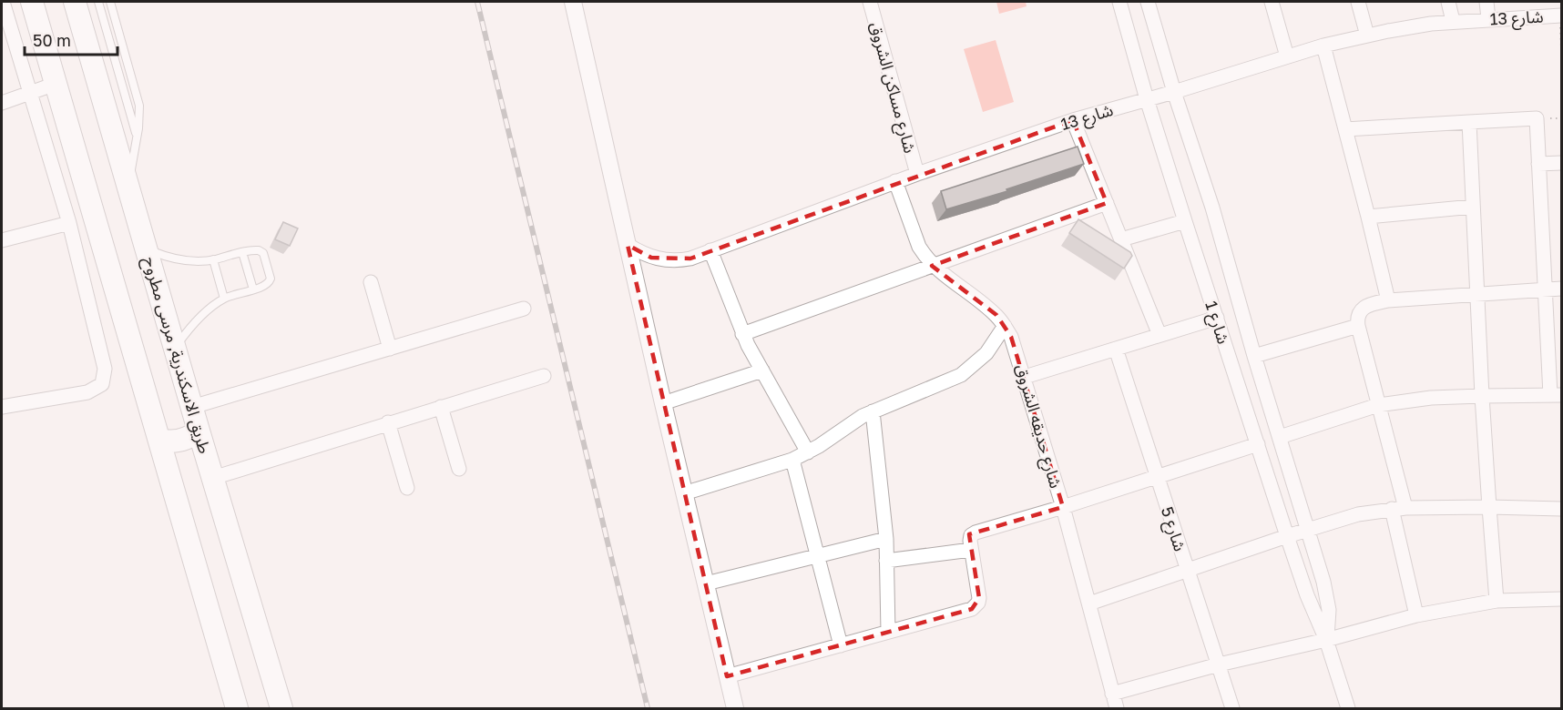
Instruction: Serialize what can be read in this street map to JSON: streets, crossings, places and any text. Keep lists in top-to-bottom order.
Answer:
{
  "streets": {
    "main road": ["طريق الاسكندرية, مرسى مطروح"],
    "street": [
      "شارع 13",
      "شارع مساكن الشروق",
      "شارع 1",
      "شارع حديقه الشروق",
      "شارع 5"
    ]
  },
  "crossings": [
    ["شارع 13", "شارع مساكن الشروق"],
    ["شارع 13", "شارع 1"],
    ["شارع 13", "شارع حديقه الشروق"]
  ],
  "scale_bar": "50 m"
}
